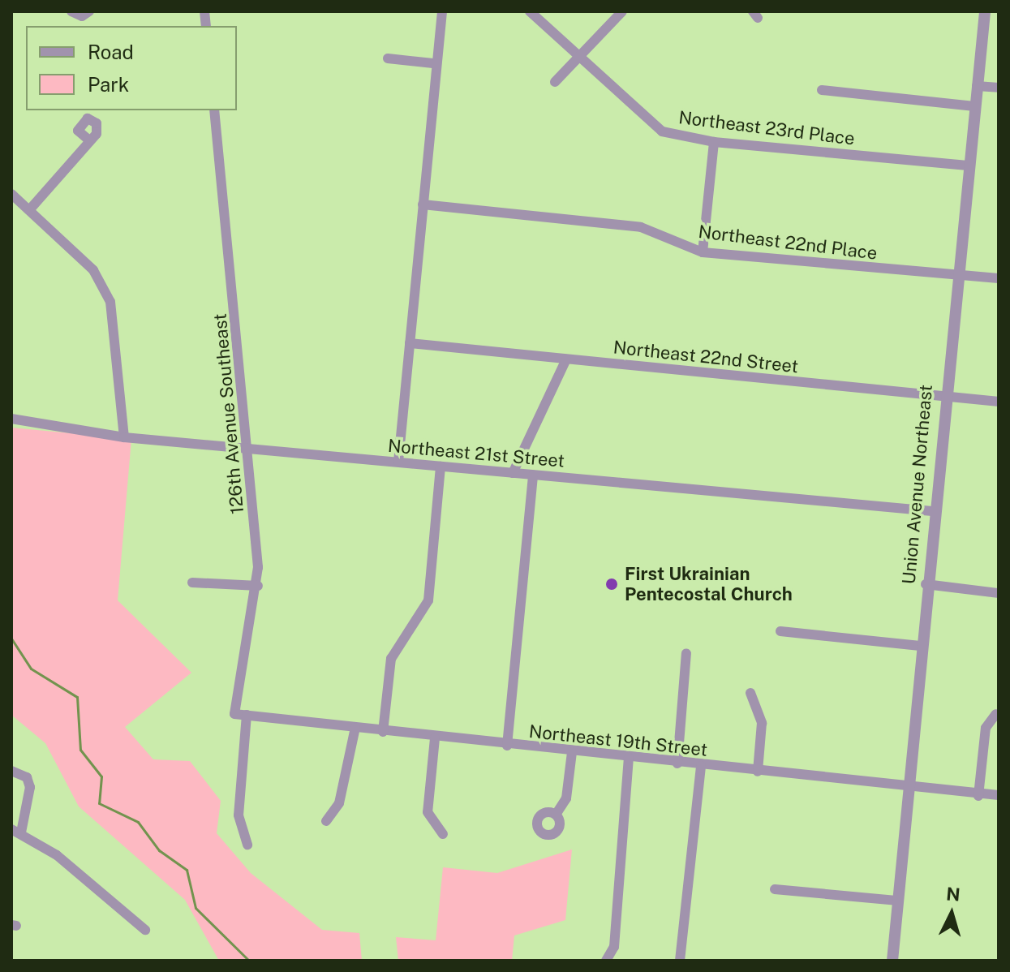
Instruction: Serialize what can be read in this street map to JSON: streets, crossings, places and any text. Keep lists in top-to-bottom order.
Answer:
{
  "streets": {
    "street": [
      "Northeast 23rd Place",
      "Northeast 22nd Place",
      "Northeast 22nd Street",
      "126th Avenue Southeast",
      "Northeast 21st Street",
      "Union Avenue Northeast",
      "Northeast 19th Street"
    ]
  },
  "crossings": [
    ["Northeast 23rd Place", "Union Avenue Northeast"],
    ["Northeast 22nd Place", "Union Avenue Northeast"],
    ["Northeast 22nd Street", "Union Avenue Northeast"],
    ["126th Avenue Southeast", "Northeast 21st Street"],
    ["126th Avenue Southeast", "Northeast 19th Street"],
    ["Northeast 21st Street", "Union Avenue Northeast"],
    ["Union Avenue Northeast", "Northeast 19th Street"]
  ],
  "places": ["First Ukrainian Pentecostal Church"],
  "legend": ["Road", "Park"],
  "north": "top"
}
